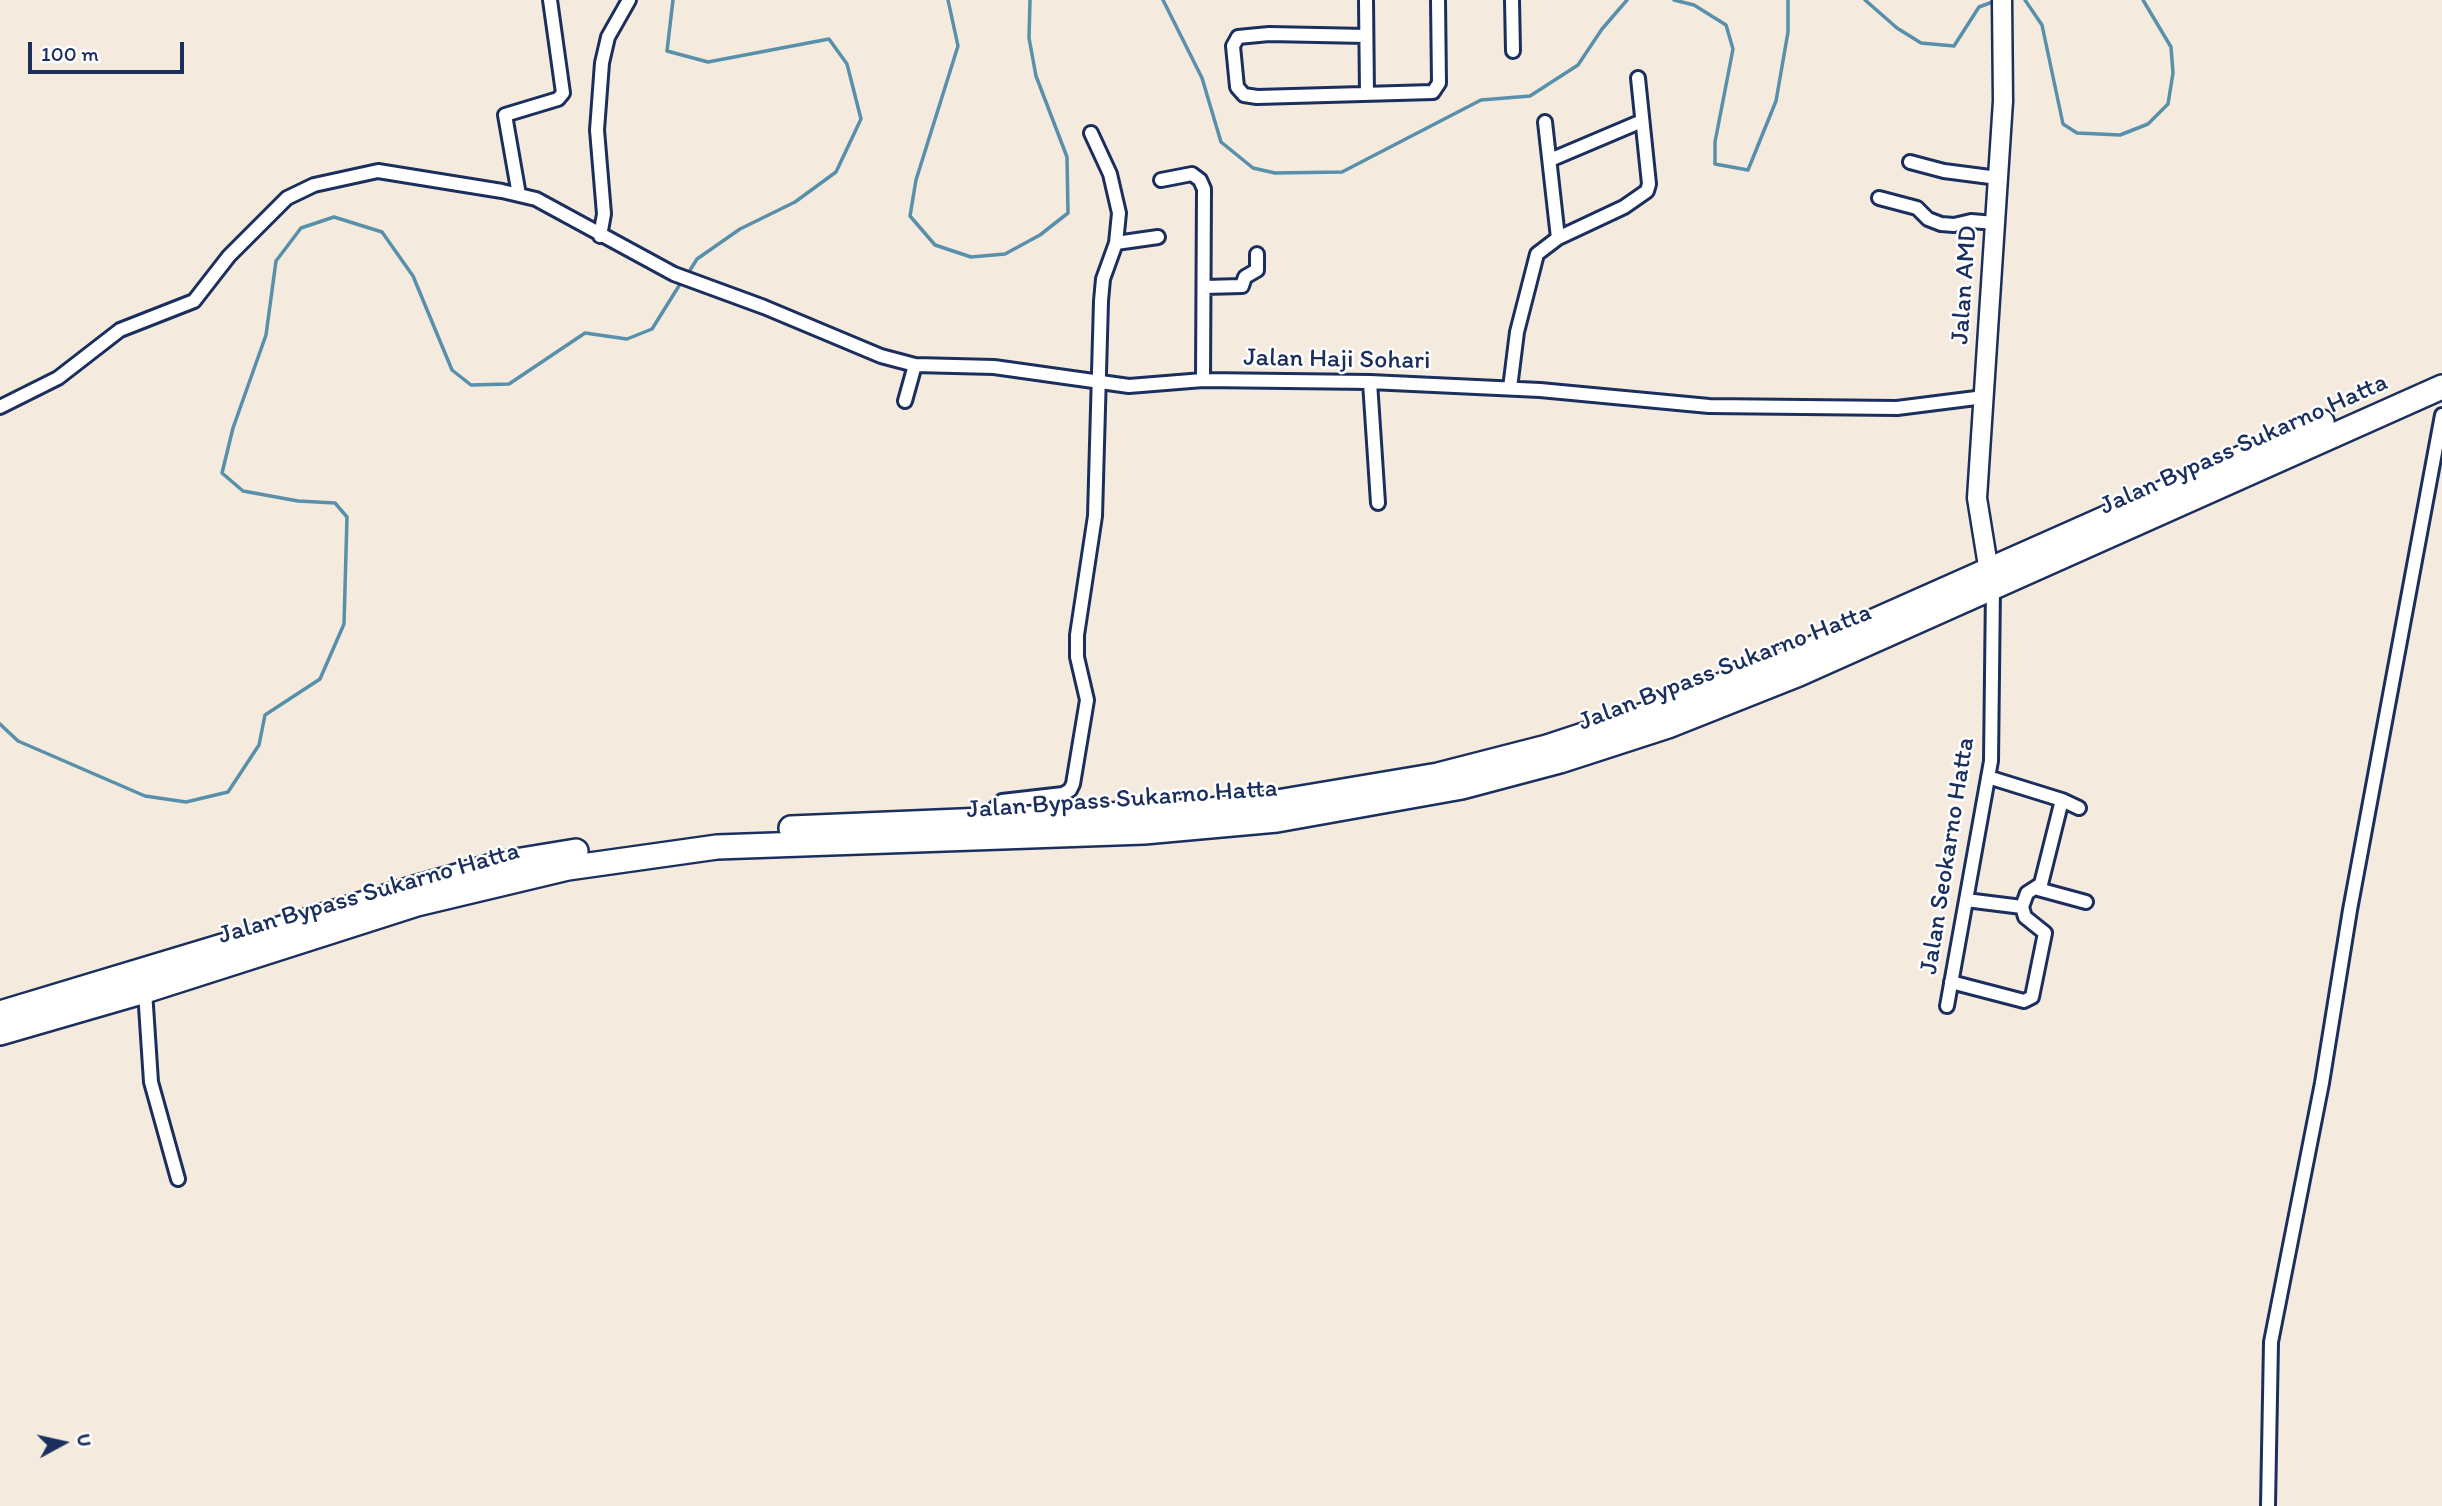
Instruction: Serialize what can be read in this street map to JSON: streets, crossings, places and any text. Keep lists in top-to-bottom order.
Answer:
{
  "streets": {
    "highway": ["Jalan Bypass Sukarno Hatta"],
    "street": ["Jalan AMD", "Jalan Haji Sohari", "Jalan Seokarno Hatta"]
  },
  "crossings": [
    ["Jalan AMD", "Jalan Haji Sohari"],
    ["Jalan AMD", "Jalan Bypass Sukarno Hatta"],
    ["Jalan AMD", "Jalan Seokarno Hatta"],
    ["Jalan Bypass Sukarno Hatta", "Jalan Seokarno Hatta"]
  ],
  "scale_bar": "100 m",
  "north": "right"
}
